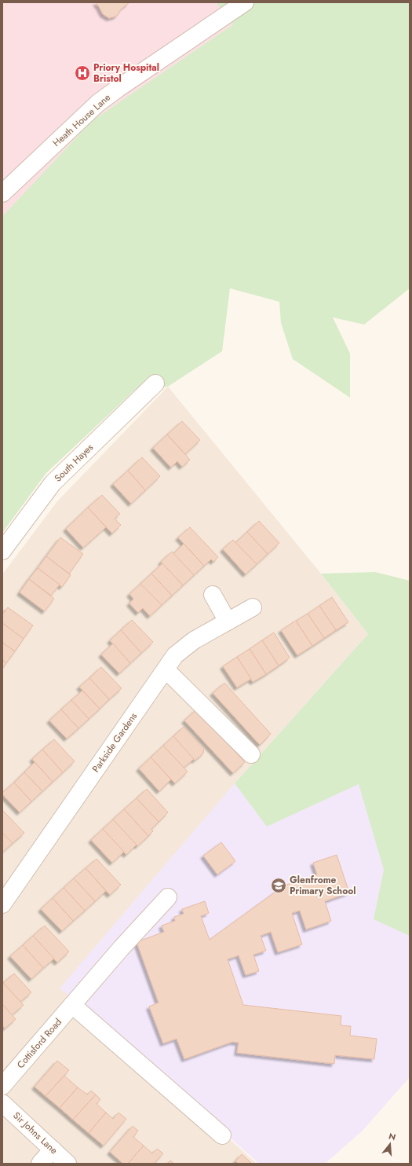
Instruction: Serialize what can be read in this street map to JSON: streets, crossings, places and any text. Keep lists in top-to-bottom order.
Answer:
{
  "streets": {
    "street": [
      "Heath House Lane",
      "South Hayes",
      "Parkside Gardens",
      "Cottisford Road",
      "Sir Johns Lane"
    ]
  },
  "places": {
    "hospital": ["Priory Hospital Bristol"],
    "school or university": ["Glenfrome Primary School"]
  },
  "north": "top"
}
